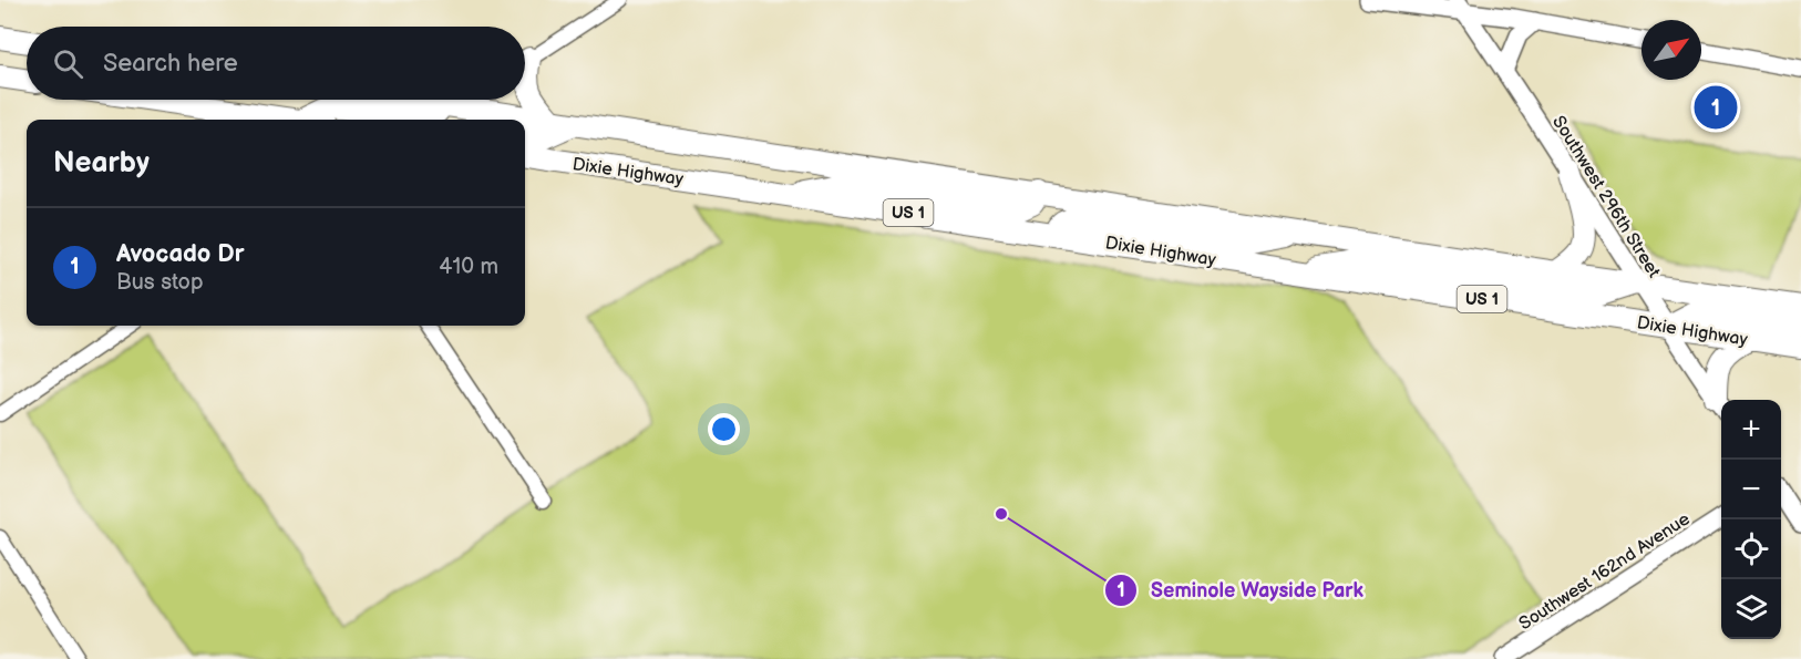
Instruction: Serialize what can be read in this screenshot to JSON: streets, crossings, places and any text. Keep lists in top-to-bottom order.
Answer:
{
  "streets": {
    "highway": ["Dixie Highway", "US 1"],
    "street": ["Southwest 296th Street", "Southwest 162nd Avenue"]
  },
  "crossings": [
    ["Dixie Highway", "Southwest 296th Street"],
    ["Dixie Highway", "US 1"],
    ["Southwest 296th Street", "US 1"]
  ],
  "places": ["Seminole Wayside Park"],
  "north": "top right",
  "page": {
    "search": "Search here",
    "pins": "1",
    "heading": "Nearby",
    "list": [
      {
        "mark": "1",
        "name": "Avocado Dr",
        "note": "Bus stop",
        "value": "410 m"
      }
    ],
    "map_buttons": ["+", "−"]
  }
}
